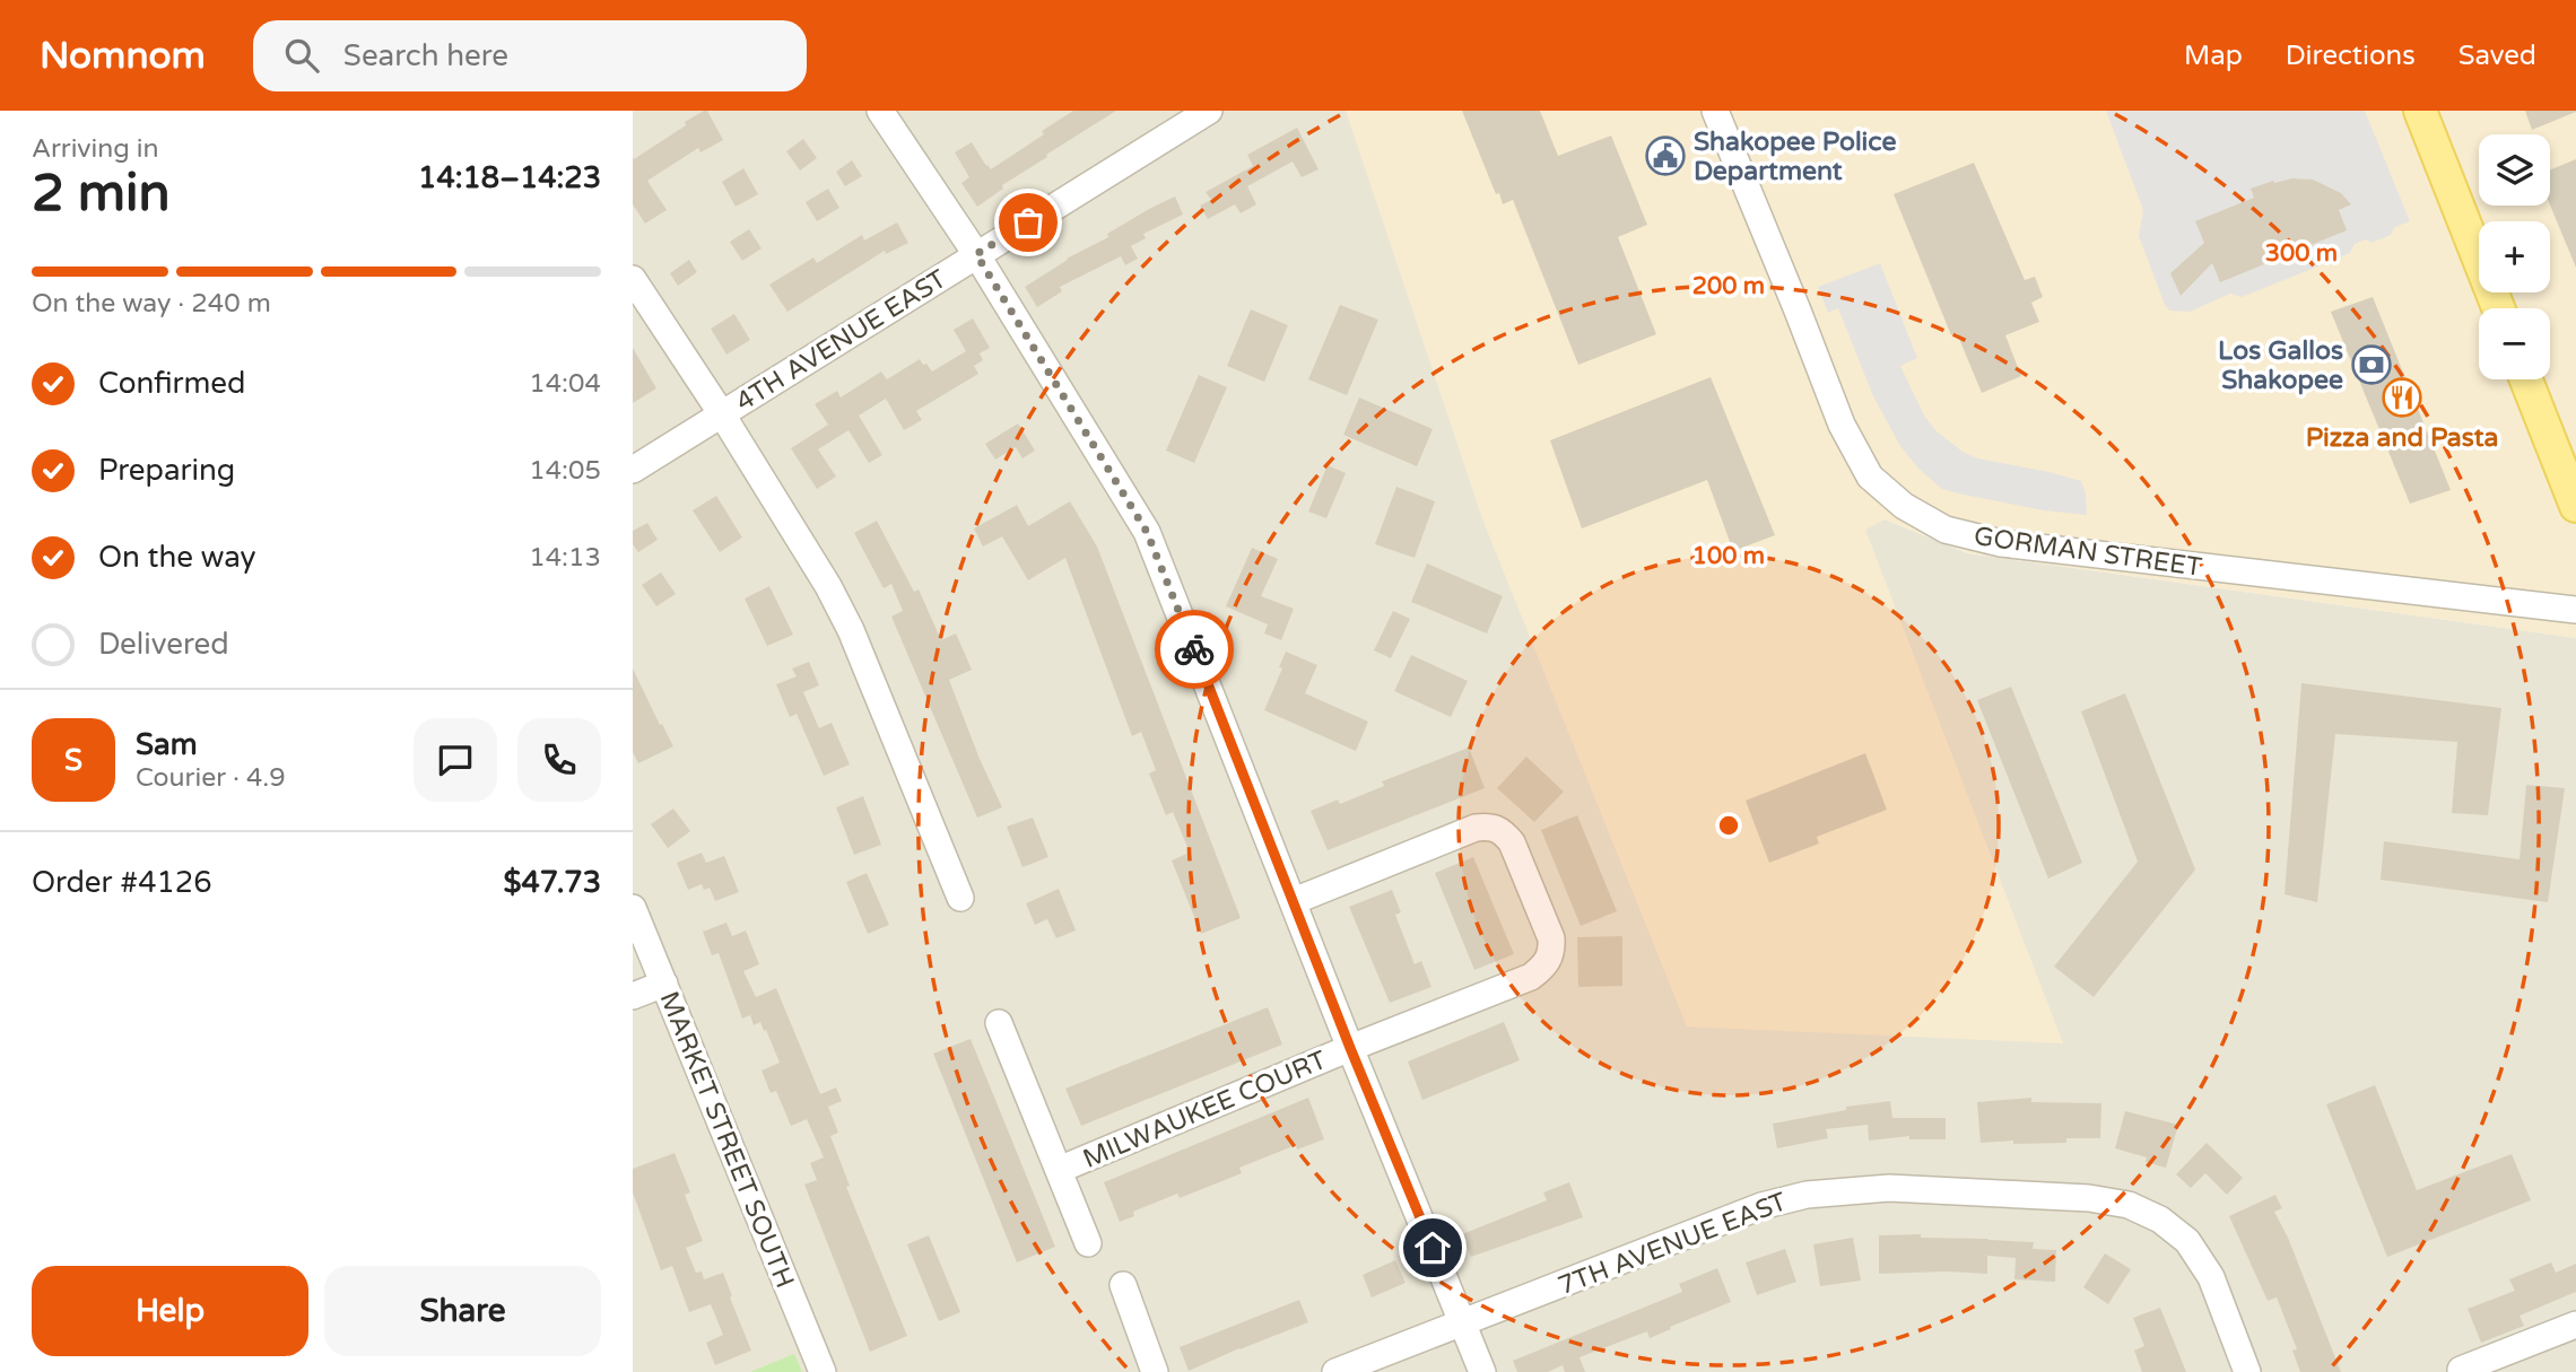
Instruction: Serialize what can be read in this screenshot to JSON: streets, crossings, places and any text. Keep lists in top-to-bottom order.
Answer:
{
  "streets": {
    "street": [
      "4TH AVENUE EAST",
      "GORMAN STREET",
      "MILWAUKEE COURT",
      "MARKET STREET SOUTH",
      "7TH AVENUE EAST"
    ]
  },
  "places": {
    "public building": ["Shakopee Police Department"],
    "bank": ["Los Gallos Shakopee"],
    "restaurant": ["Pizza and Pasta"]
  },
  "page": {
    "header": "Nomnom",
    "search": "Search here",
    "nav": ["Map", "Directions", "Saved"],
    "heading": ["2 min", "Arriving in", "14:18–14:23"],
    "panel": [
      "Sam",
      "Courier · 4.9",
      "Order #4126",
      "$47.73"
    ],
    "map_buttons": ["+", "−"],
    "bar": "On the way · 240 m",
    "list": [
      ["Confirmed", "14:04"],
      ["Preparing", "14:05"],
      ["On the way", "14:13"],
      "Delivered"
    ],
    "round": "S",
    "buttons": ["Help", "Share"]
  },
  "rings": ["300 m", "200 m", "100 m"]
}
